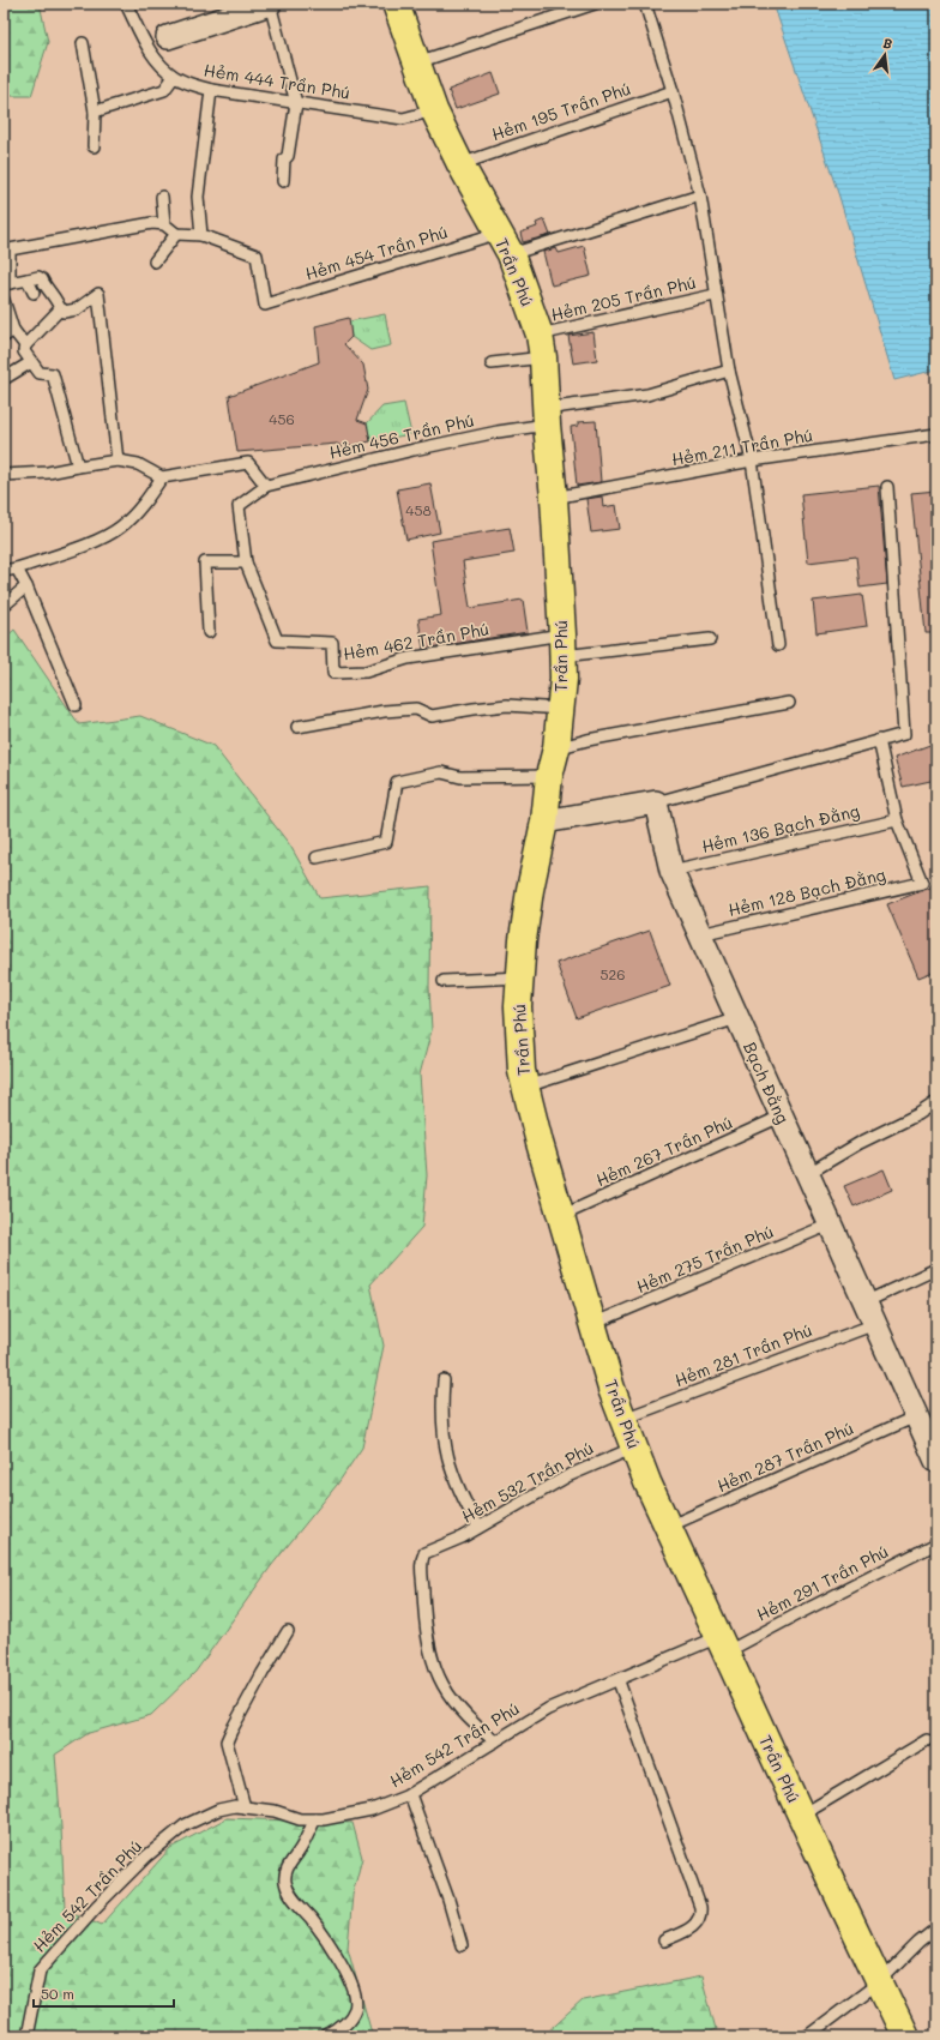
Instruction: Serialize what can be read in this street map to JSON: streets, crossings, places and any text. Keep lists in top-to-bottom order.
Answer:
{
  "streets": {
    "main road": ["Trần Phú"],
    "street": ["Bạch Đằng"],
    "lane": [
      "Hẻm 444 Trần Phú",
      "Hẻm 195 Trần Phú",
      "Hẻm 454 Trần Phú",
      "Hẻm 205 Trần Phú",
      "Hẻm 456 Trần Phú",
      "Hẻm 211 Trần Phú",
      "Hẻm 462 Trần Phú",
      "Hẻm 136 Bạch Đằng",
      "Hẻm 128 Bạch Đằng",
      "Hẻm 267 Trần Phú",
      "Hẻm 275 Trần Phú",
      "Hẻm 281 Trần Phú",
      "Hẻm 287 Trần Phú",
      "Hẻm 532 Trần Phú",
      "Hẻm 291 Trần Phú",
      "Hẻm 542 Trần Phú"
    ]
  },
  "crossings": [
    ["Hẻm 444 Trần Phú", "Trần Phú"],
    ["Hẻm 195 Trần Phú", "Trần Phú"],
    ["Hẻm 454 Trần Phú", "Trần Phú"],
    ["Trần Phú", "Hẻm 205 Trần Phú"],
    ["Trần Phú", "Hẻm 456 Trần Phú"],
    ["Trần Phú", "Hẻm 211 Trần Phú"],
    ["Trần Phú", "Hẻm 462 Trần Phú"],
    ["Trần Phú", "Hẻm 267 Trần Phú"],
    ["Trần Phú", "Hẻm 275 Trần Phú"],
    ["Trần Phú", "Hẻm 281 Trần Phú"],
    ["Trần Phú", "Hẻm 287 Trần Phú"],
    ["Trần Phú", "Hẻm 532 Trần Phú"],
    ["Trần Phú", "Hẻm 291 Trần Phú"],
    ["Trần Phú", "Hẻm 542 Trần Phú"],
    ["Hẻm 456 Trần Phú", "Hẻm 462 Trần Phú"],
    ["Hẻm 136 Bạch Đằng", "Hẻm 128 Bạch Đằng"],
    ["Hẻm 136 Bạch Đằng", "Bạch Đằng"],
    ["Hẻm 128 Bạch Đằng", "Bạch Đằng"],
    ["Bạch Đằng", "Hẻm 267 Trần Phú"],
    ["Bạch Đằng", "Hẻm 275 Trần Phú"],
    ["Bạch Đằng", "Hẻm 281 Trần Phú"],
    ["Bạch Đằng", "Hẻm 287 Trần Phú"],
    ["Hẻm 532 Trần Phú", "Hẻm 542 Trần Phú"],
    ["Hẻm 291 Trần Phú", "Hẻm 542 Trần Phú"]
  ],
  "house_numbers": ["456", "458", "526"],
  "scale_bar": "50 m",
  "north": "top"
}
